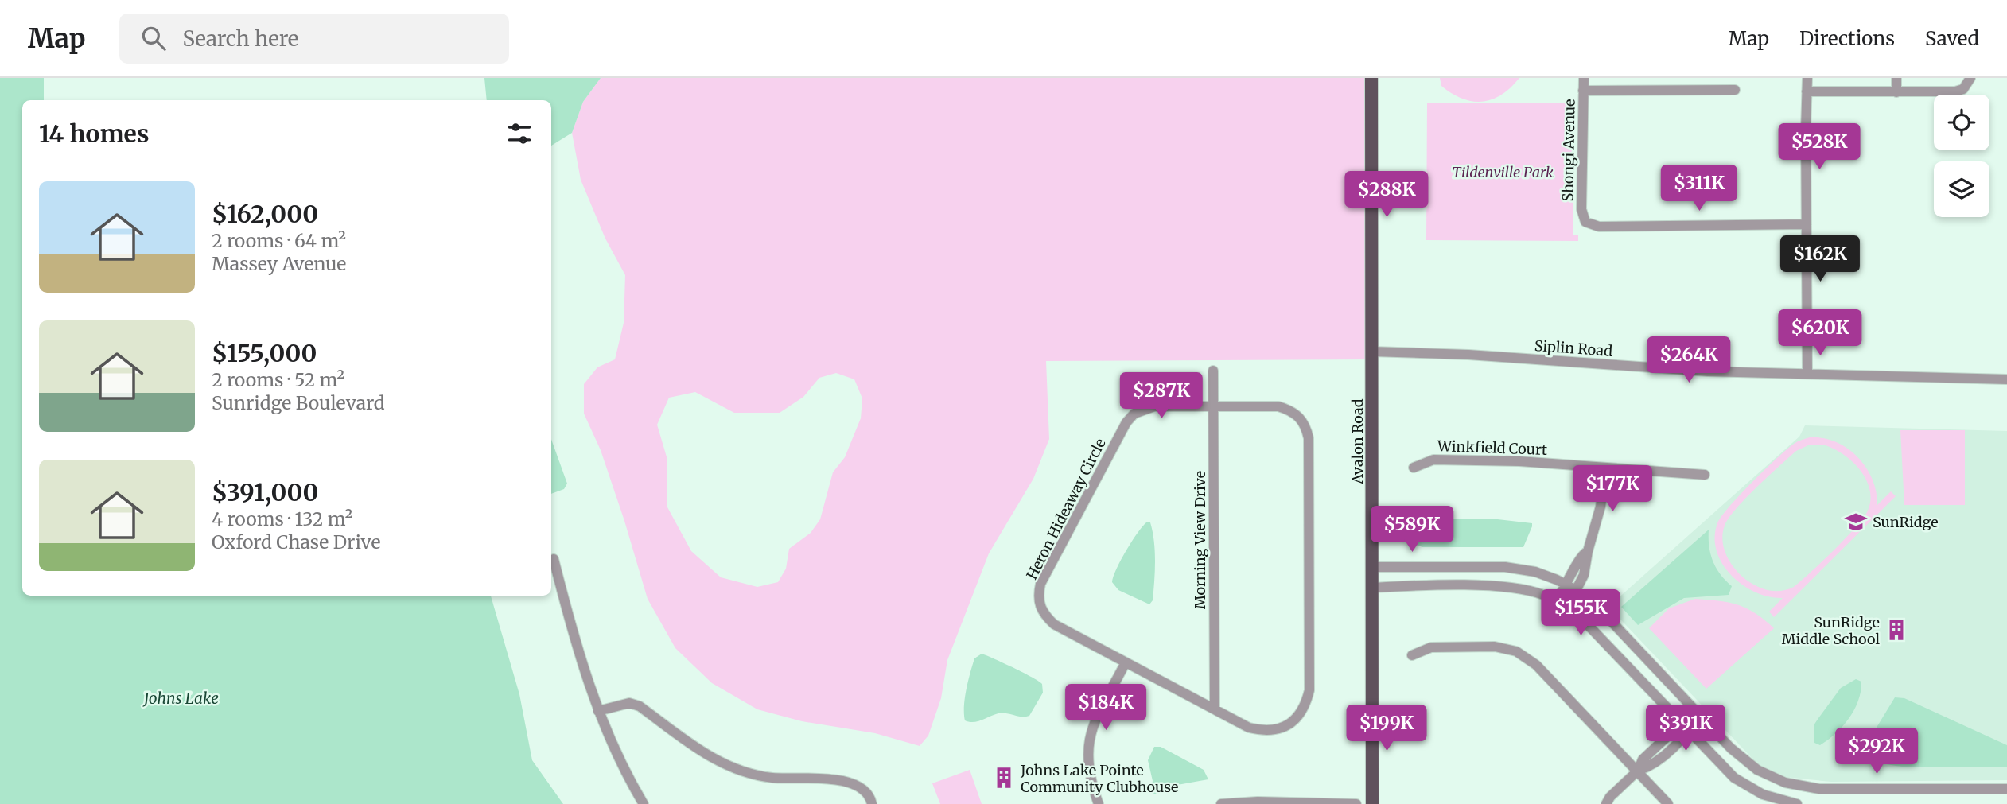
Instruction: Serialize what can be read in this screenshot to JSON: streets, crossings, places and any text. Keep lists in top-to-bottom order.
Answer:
{
  "streets": {
    "main road": ["Avalon Road"],
    "street": [
      "Shongi Avenue",
      "Siplin Road",
      "Winkfield Court",
      "Heron Hideaway Circle",
      "Morning View Drive"
    ]
  },
  "crossings": [
    ["Siplin Road", "Avalon Road"],
    ["Heron Hideaway Circle", "Morning View Drive"]
  ],
  "water": ["Johns Lake"],
  "parks": ["Tildenville Park"],
  "places": {
    "school or university": ["SunRidge"],
    "building": ["SunRidge Middle School", "Johns Lake Pointe Community Clubhouse"]
  },
  "page": {
    "header": "Map",
    "search": "Search here",
    "nav": ["Map", "Directions", "Saved"],
    "heading": "14 homes",
    "price": [
      "$528K",
      "$311K",
      "$288K",
      "$162K",
      "$620K",
      "$264K",
      "$287K",
      "$177K",
      "$589K",
      "$155K",
      "$184K",
      "$199K",
      "$391K",
      "$292K"
    ],
    "list": [
      {
        "name": "$162,000",
        "note": "2 rooms · 64 m² · Massey Avenue"
      },
      {
        "name": "$155,000",
        "note": "2 rooms · 52 m² · Sunridge Boulevard"
      },
      {
        "name": "$391,000",
        "note": "4 rooms · 132 m² · Oxford Chase Drive"
      }
    ]
  }
}
